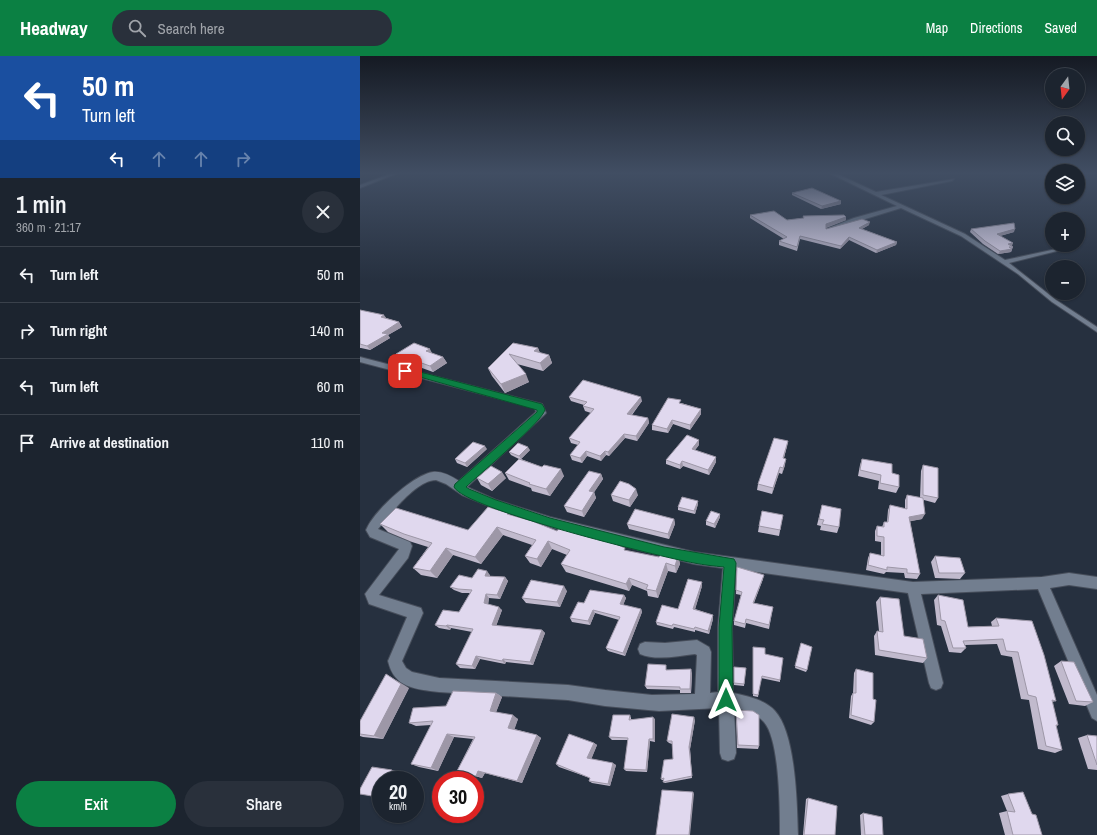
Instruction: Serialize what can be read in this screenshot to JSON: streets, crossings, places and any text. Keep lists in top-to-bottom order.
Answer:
{
  "north": "bottom",
  "page": {
    "header": "Headway",
    "search": "Search here",
    "nav": ["Map", "Directions", "Saved"],
    "turn": ["50 m", "Turn left"],
    "map_buttons": ["+", "−"],
    "heading": ["1 min", "360 m · 21:17"],
    "list": [
      {
        "name": "Turn left",
        "value": "50 m"
      },
      {
        "name": "Turn right",
        "value": "140 m"
      },
      {
        "name": "Turn left",
        "value": "60 m"
      },
      {
        "name": "Arrive at destination",
        "value": "110 m"
      }
    ],
    "speed": "20 km/h",
    "limit": "30",
    "buttons": ["Exit", "Share"]
  }
}
